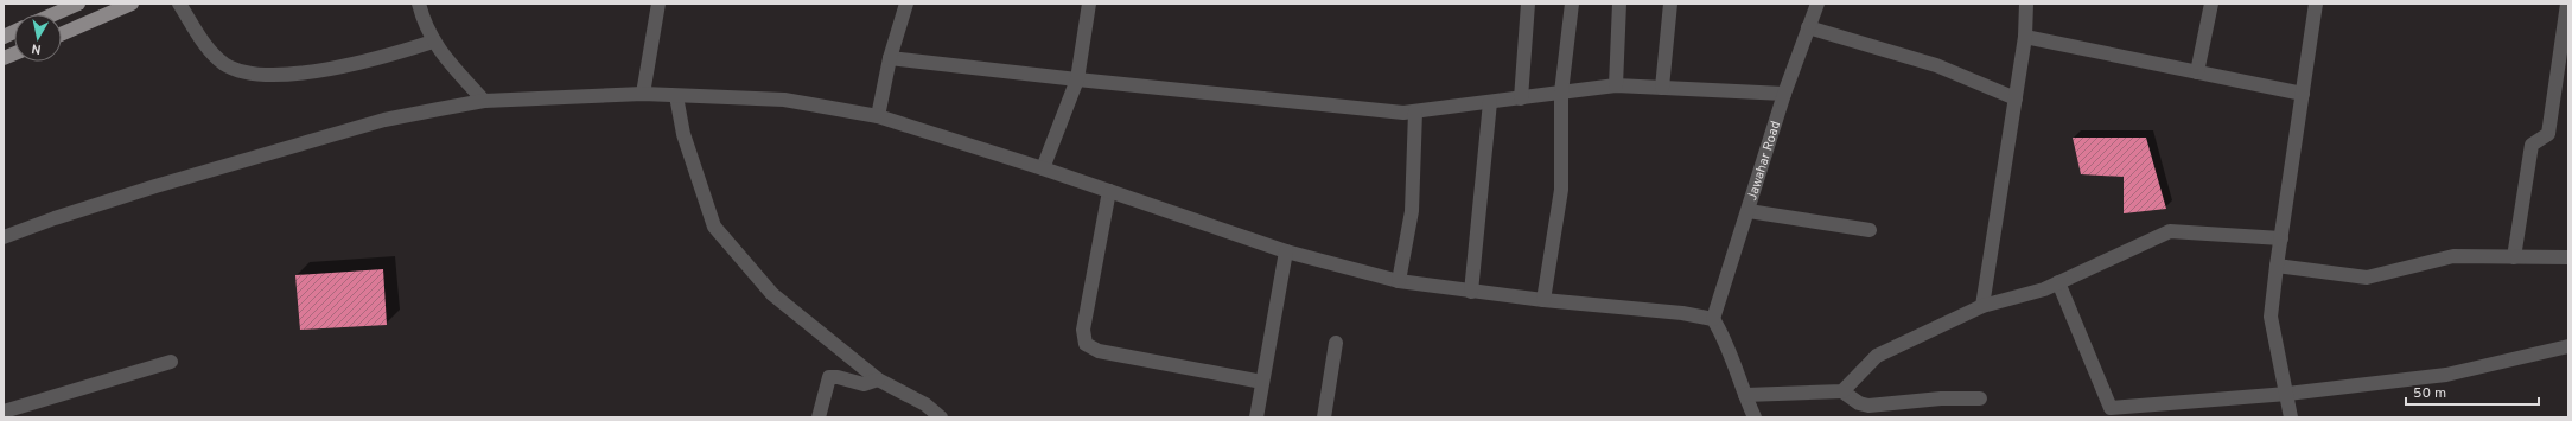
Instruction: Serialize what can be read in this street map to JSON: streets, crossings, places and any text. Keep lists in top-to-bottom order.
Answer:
{
  "streets": {
    "street": ["Jawahar Road"]
  },
  "scale_bar": "50 m",
  "north": "bottom"
}
